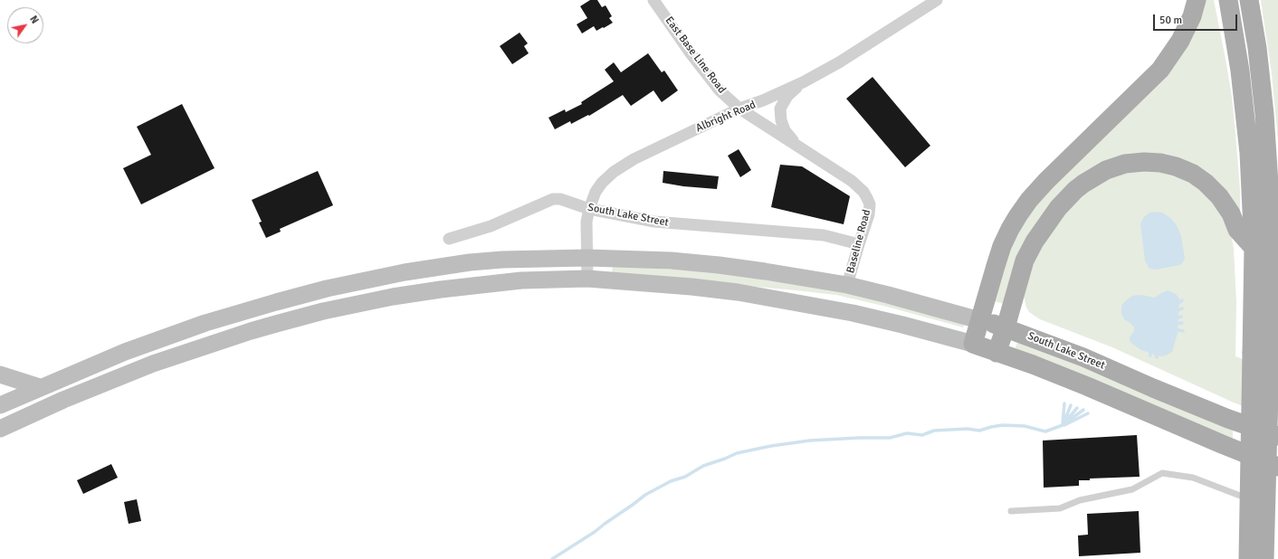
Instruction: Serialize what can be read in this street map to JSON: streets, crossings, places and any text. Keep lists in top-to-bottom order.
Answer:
{
  "streets": {
    "main road": ["South Lake Street"],
    "street": ["East Base Line Road", "Albright Road", "Baseline Road"]
  },
  "crossings": [
    ["East Base Line Road", "Albright Road"],
    ["East Base Line Road", "Baseline Road"],
    ["Albright Road", "South Lake Street"],
    ["Albright Road", "Baseline Road"],
    ["South Lake Street", "Baseline Road"]
  ],
  "scale_bar": "50 m",
  "north": "top right"
}
